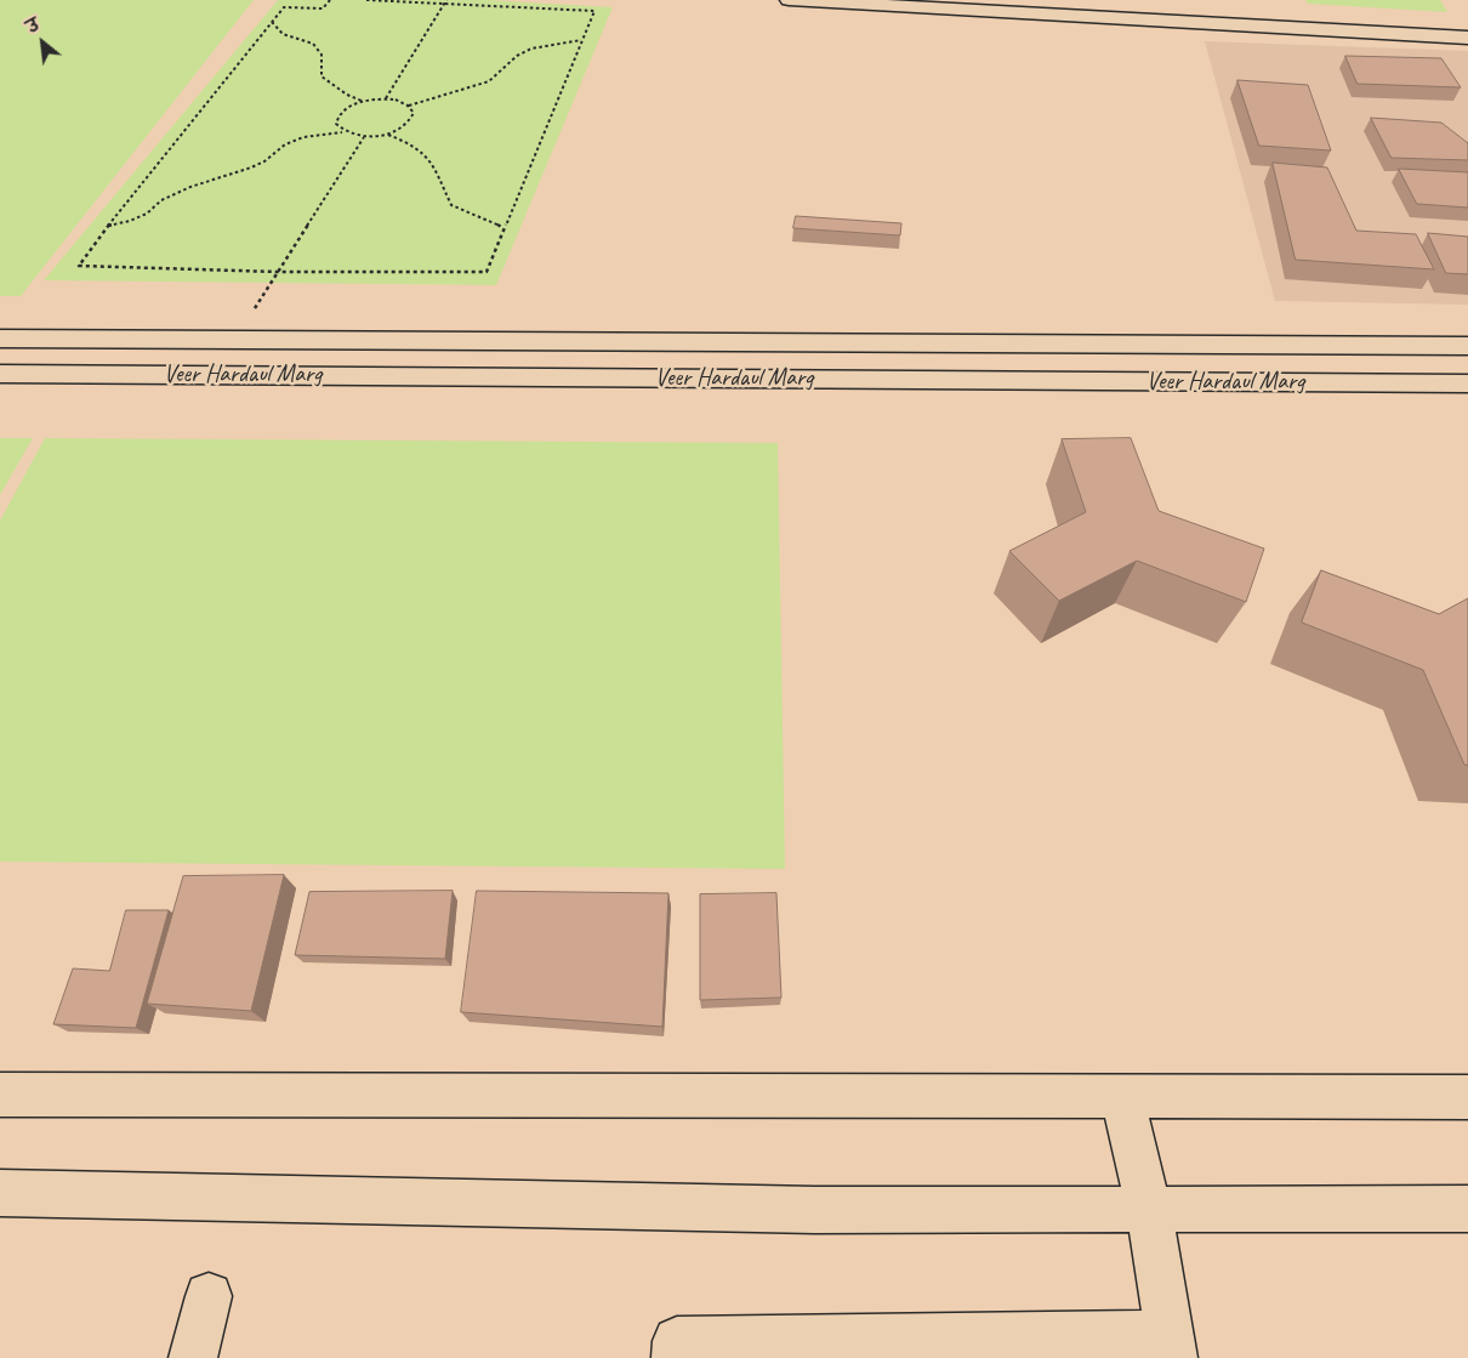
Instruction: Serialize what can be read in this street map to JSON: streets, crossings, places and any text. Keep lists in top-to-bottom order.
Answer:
{
  "streets": {
    "street": ["Veer Hardaul Marg"]
  },
  "north": "top left"
}
